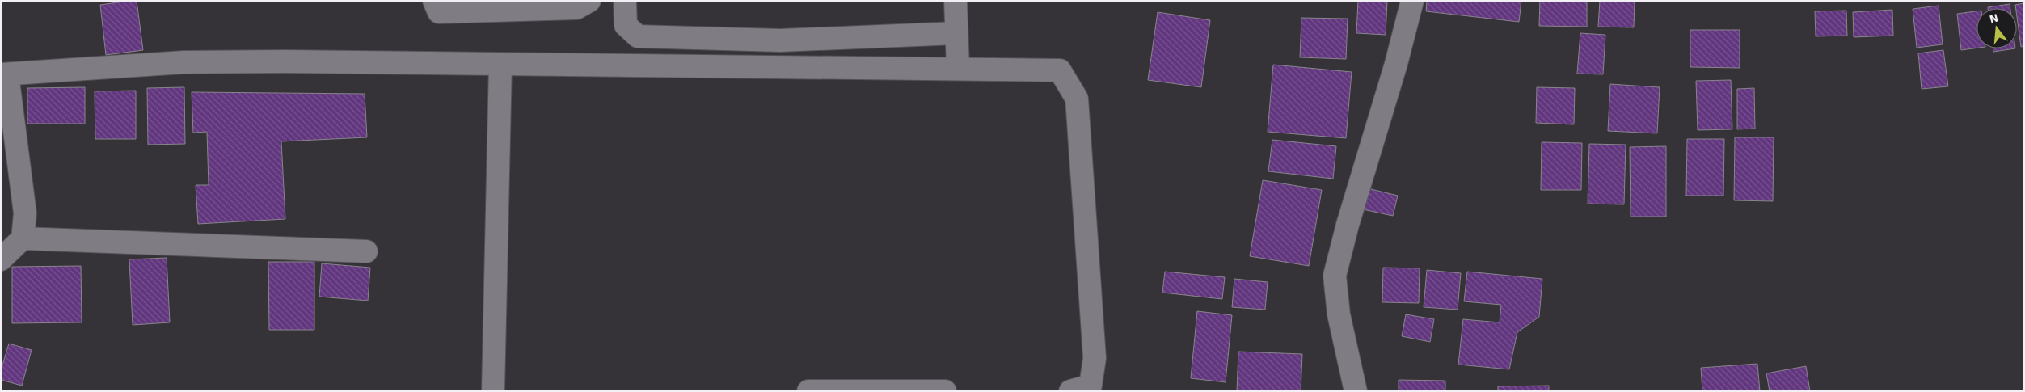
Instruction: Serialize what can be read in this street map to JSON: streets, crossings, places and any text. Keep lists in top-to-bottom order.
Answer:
{
  "north": "top"
}
